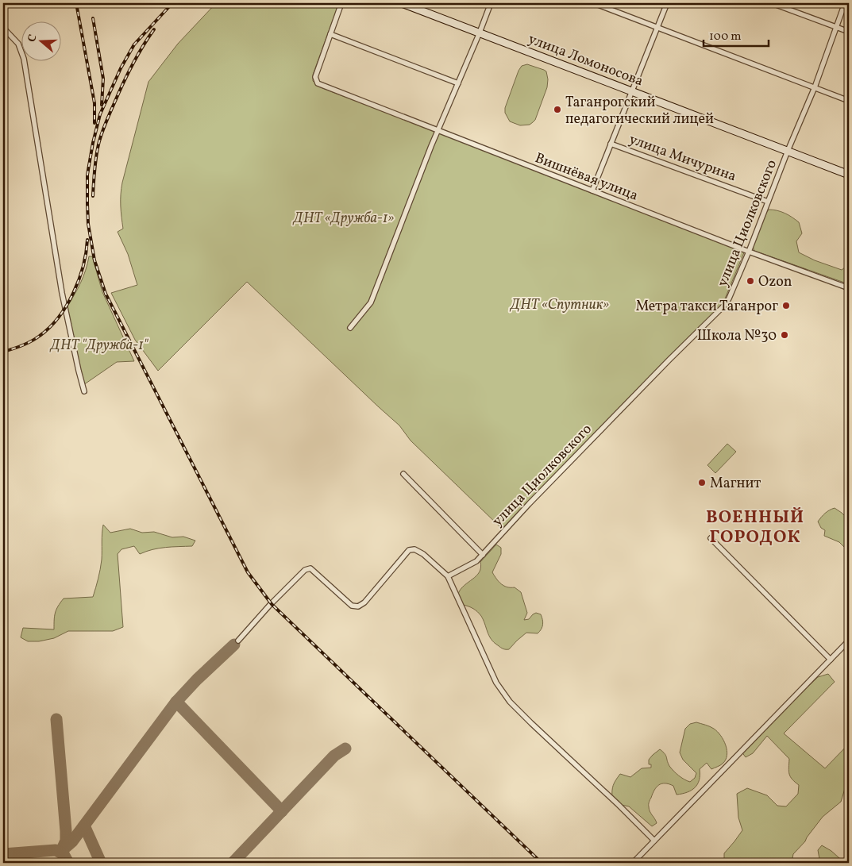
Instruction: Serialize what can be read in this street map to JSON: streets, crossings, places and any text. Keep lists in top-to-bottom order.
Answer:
{
  "streets": {
    "street": [
      "улица Ломоносова",
      "улица Мичурина",
      "Вишнёвая улица",
      "улица Циолковского"
    ]
  },
  "crossings": [
    ["улица Ломоносова", "улица Циолковского"],
    ["улица Мичурина", "улица Циолковского"],
    ["Вишнёвая улица", "улица Циолковского"]
  ],
  "districts": ["ВОЕННЫЙ ГОРОДОК"],
  "parks": ["ДНТ «Дружба-1»", "ДНТ «Спутник»", "ДНТ \"Дружба-1\""],
  "places": [
    "Таганрогский педагогический лицей",
    "Ozon",
    "Метра такси Таганрог",
    "Школа №30",
    "Магнит"
  ],
  "scale_bar": "100 m",
  "north": "left"
}
